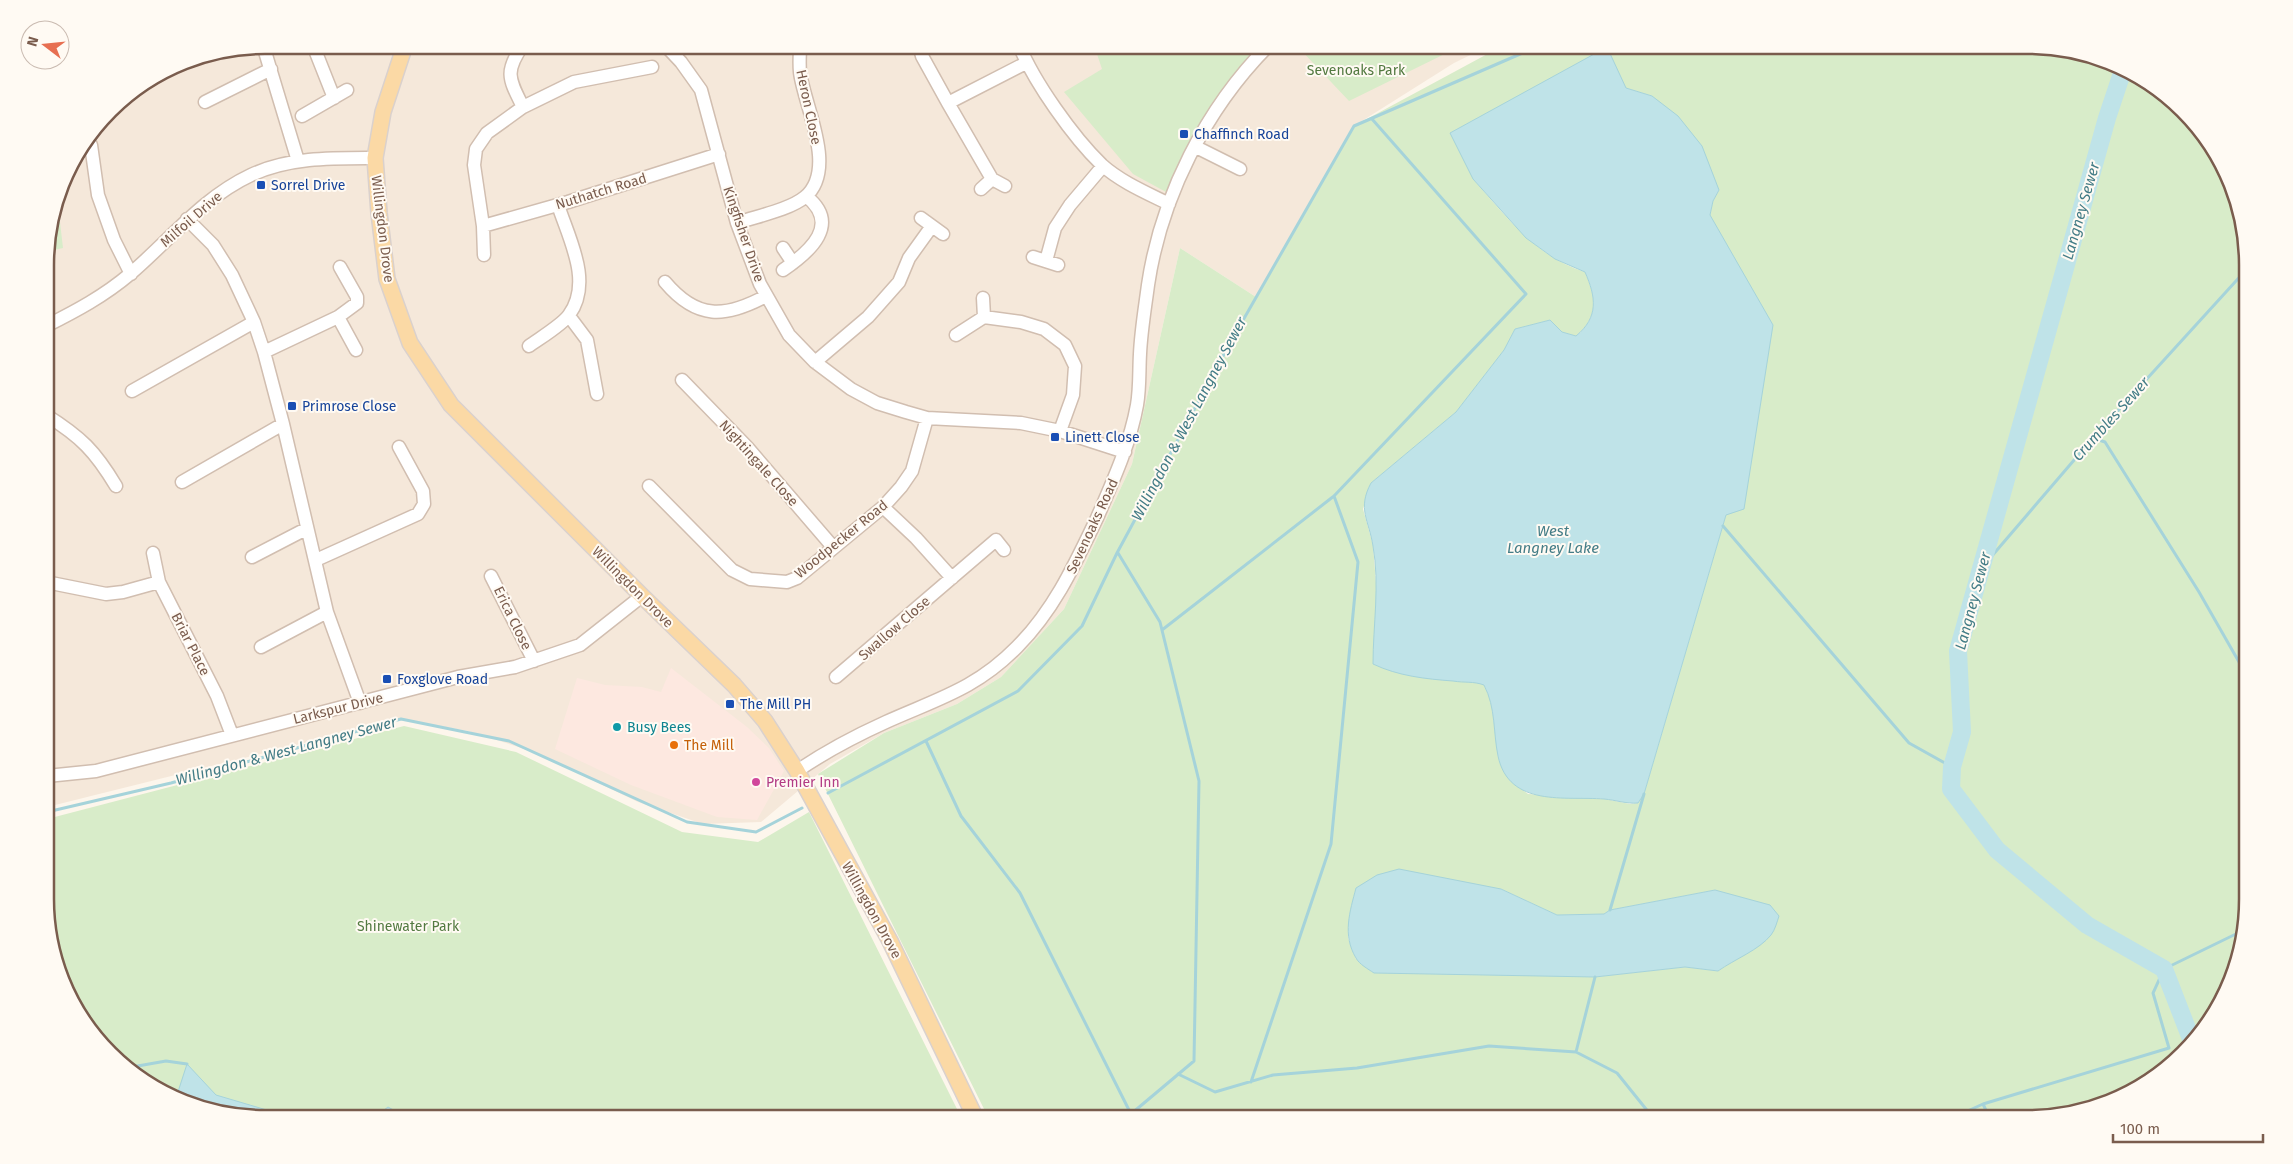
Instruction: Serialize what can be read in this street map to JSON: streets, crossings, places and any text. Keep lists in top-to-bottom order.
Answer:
{
  "streets": {
    "main road": ["Willingdon Drove"],
    "street": [
      "Heron Close",
      "Nuthatch Road",
      "Milfoil Drive",
      "Kingfisher Drive",
      "Nightingale Close",
      "Sevenoaks Road",
      "Woodpecker Road",
      "Erica Close",
      "Swallow Close",
      "Briar Place",
      "Larkspur Drive"
    ]
  },
  "crossings": [
    ["Nuthatch Road", "Kingfisher Drive"],
    ["Milfoil Drive", "Willingdon Drove"],
    ["Willingdon Drove", "Sevenoaks Road"],
    ["Willingdon Drove", "Larkspur Drive"],
    ["Kingfisher Drive", "Sevenoaks Road"],
    ["Kingfisher Drive", "Woodpecker Road"],
    ["Nightingale Close", "Woodpecker Road"],
    ["Erica Close", "Larkspur Drive"],
    ["Briar Place", "Larkspur Drive"]
  ],
  "water": [
    "Langney Sewer",
    "Willingdon & West Langney Sewer",
    "Crumbles Sewer",
    "West Langney Lake"
  ],
  "parks": ["Sevenoaks Park", "Shinewater Park"],
  "places": {
    "transit": [
      "Chaffinch Road",
      "Sorrel Drive",
      "Primrose Close",
      "Linett Close",
      "Foxglove Road",
      "The Mill PH"
    ],
    "other": ["Busy Bees", "The Mill", "Premier Inn"]
  },
  "scale_bar": "100 m",
  "north": "left"
}
